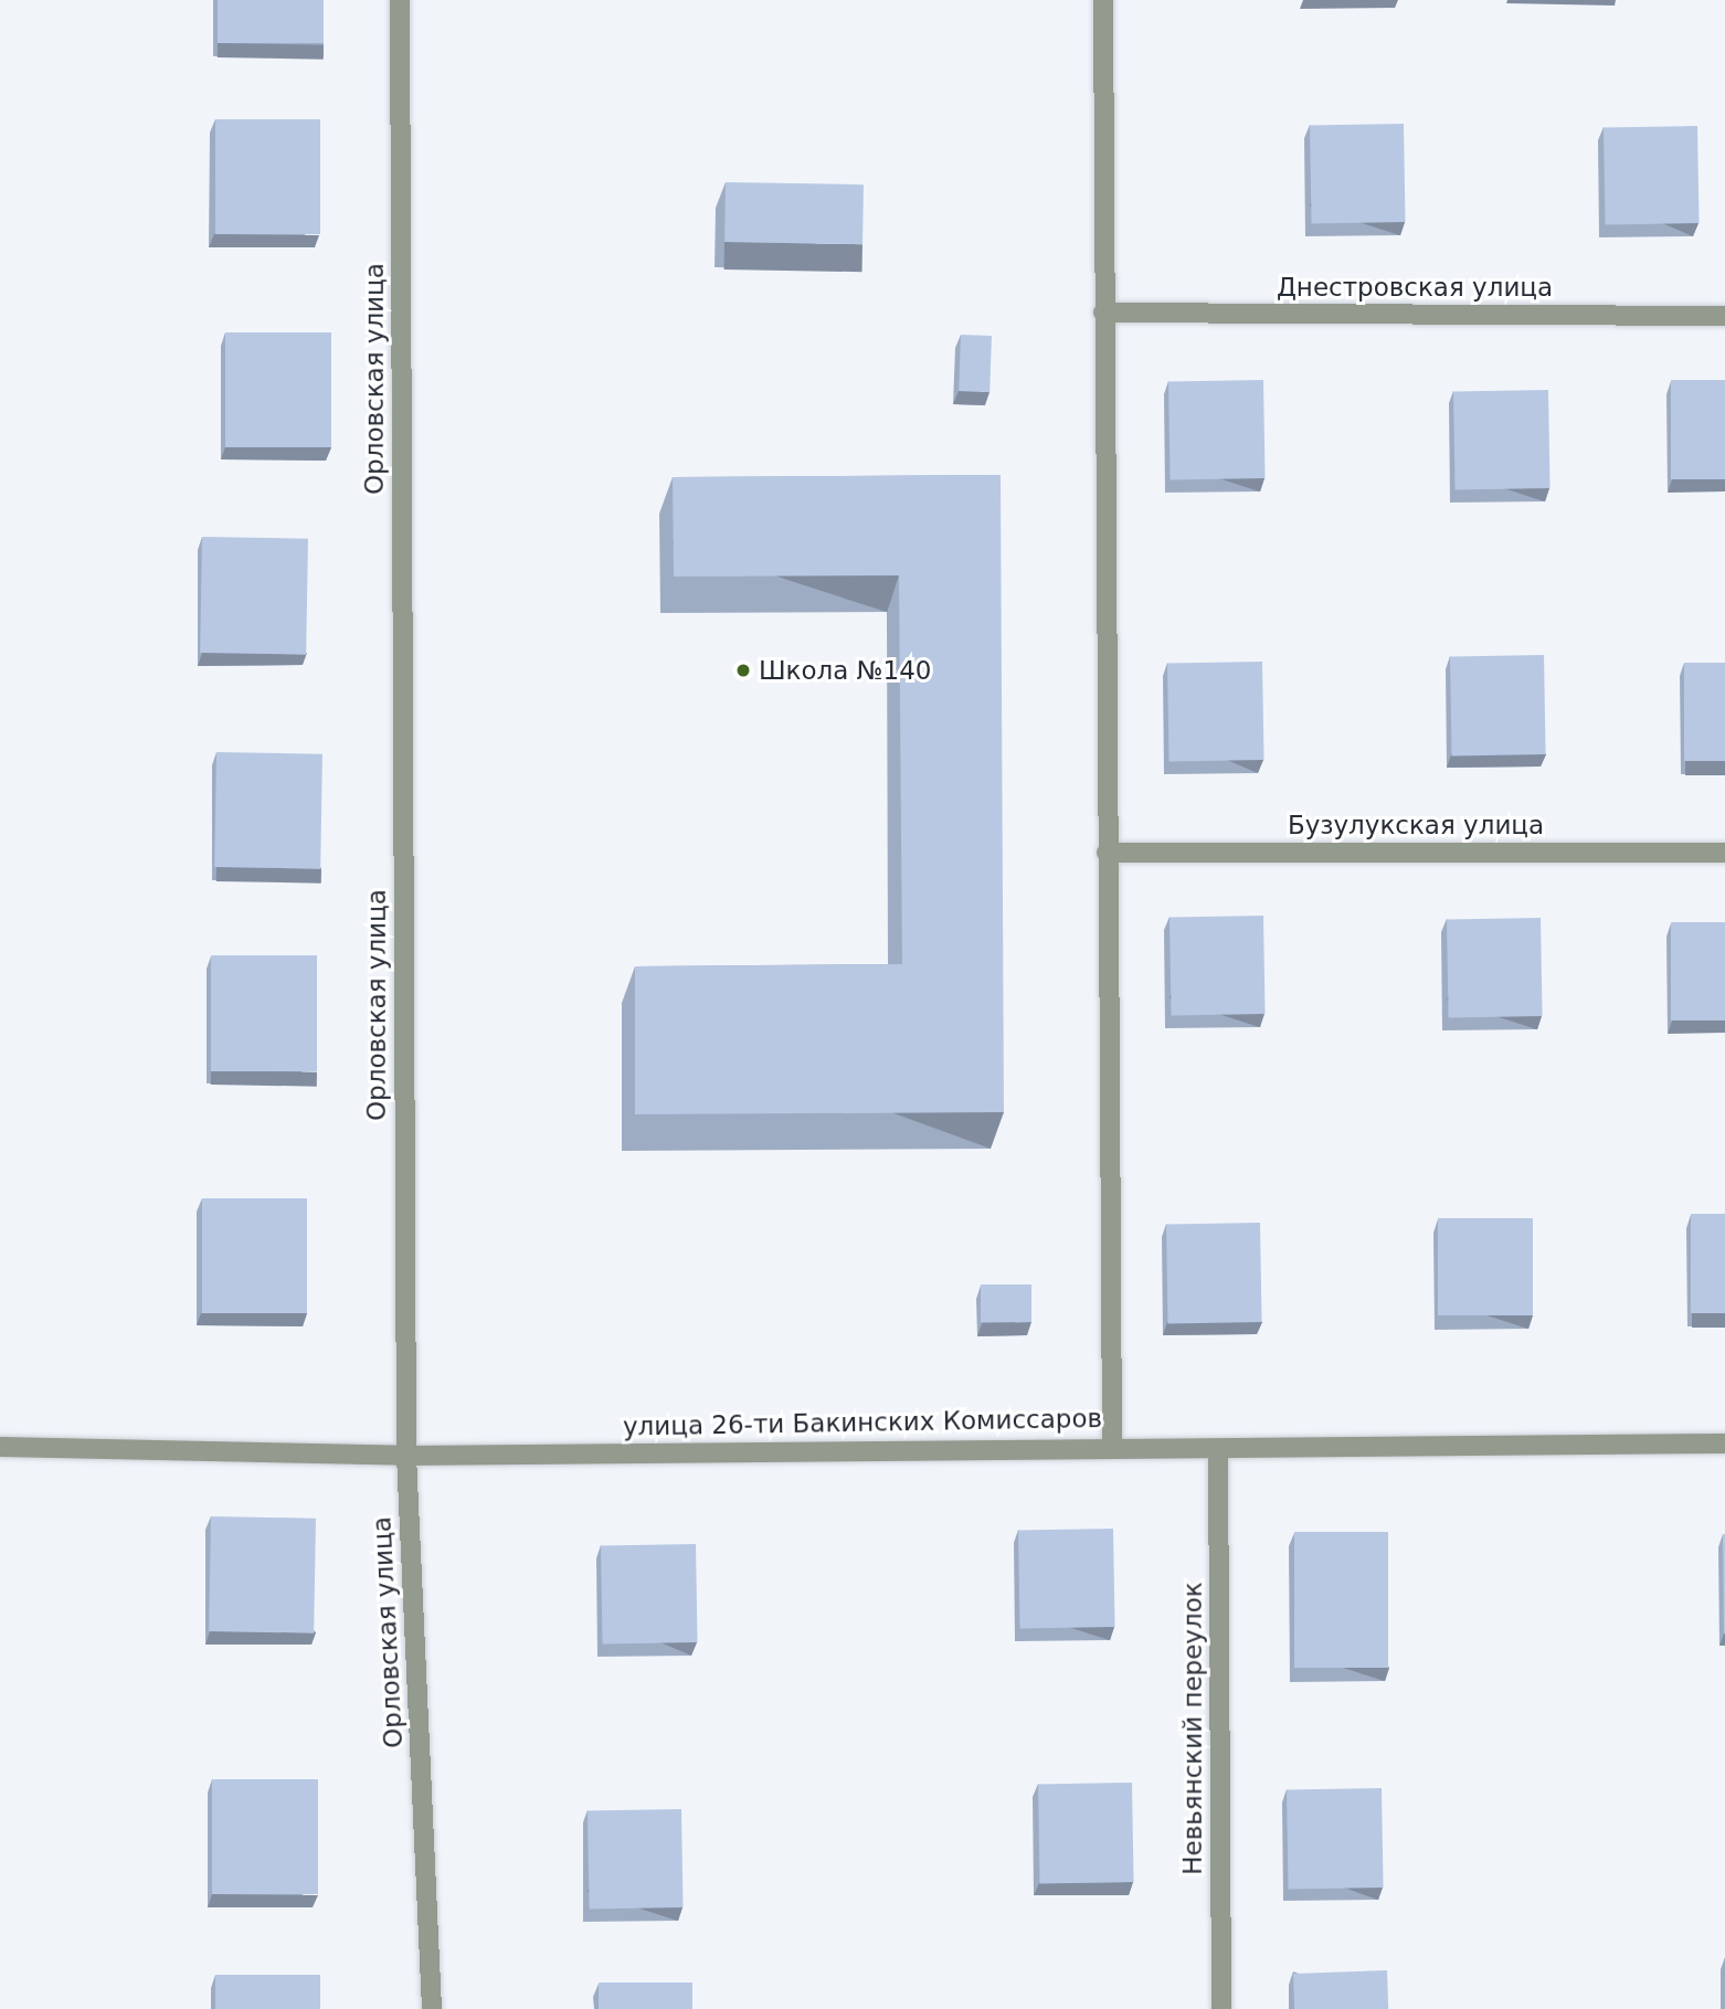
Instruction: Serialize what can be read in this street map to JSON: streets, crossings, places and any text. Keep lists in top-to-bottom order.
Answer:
{
  "streets": {
    "street": [
      "Днестровская улица",
      "Орловская улица",
      "Бузулукская улица",
      "улица 26-ти Бакинских Комиссаров",
      "Невьянский переулок"
    ]
  },
  "crossings": [
    ["Орловская улица", "улица 26-ти Бакинских Комиссаров"],
    ["улица 26-ти Бакинских Комиссаров", "Невьянский переулок"]
  ],
  "places": ["Школа №140"]
}
